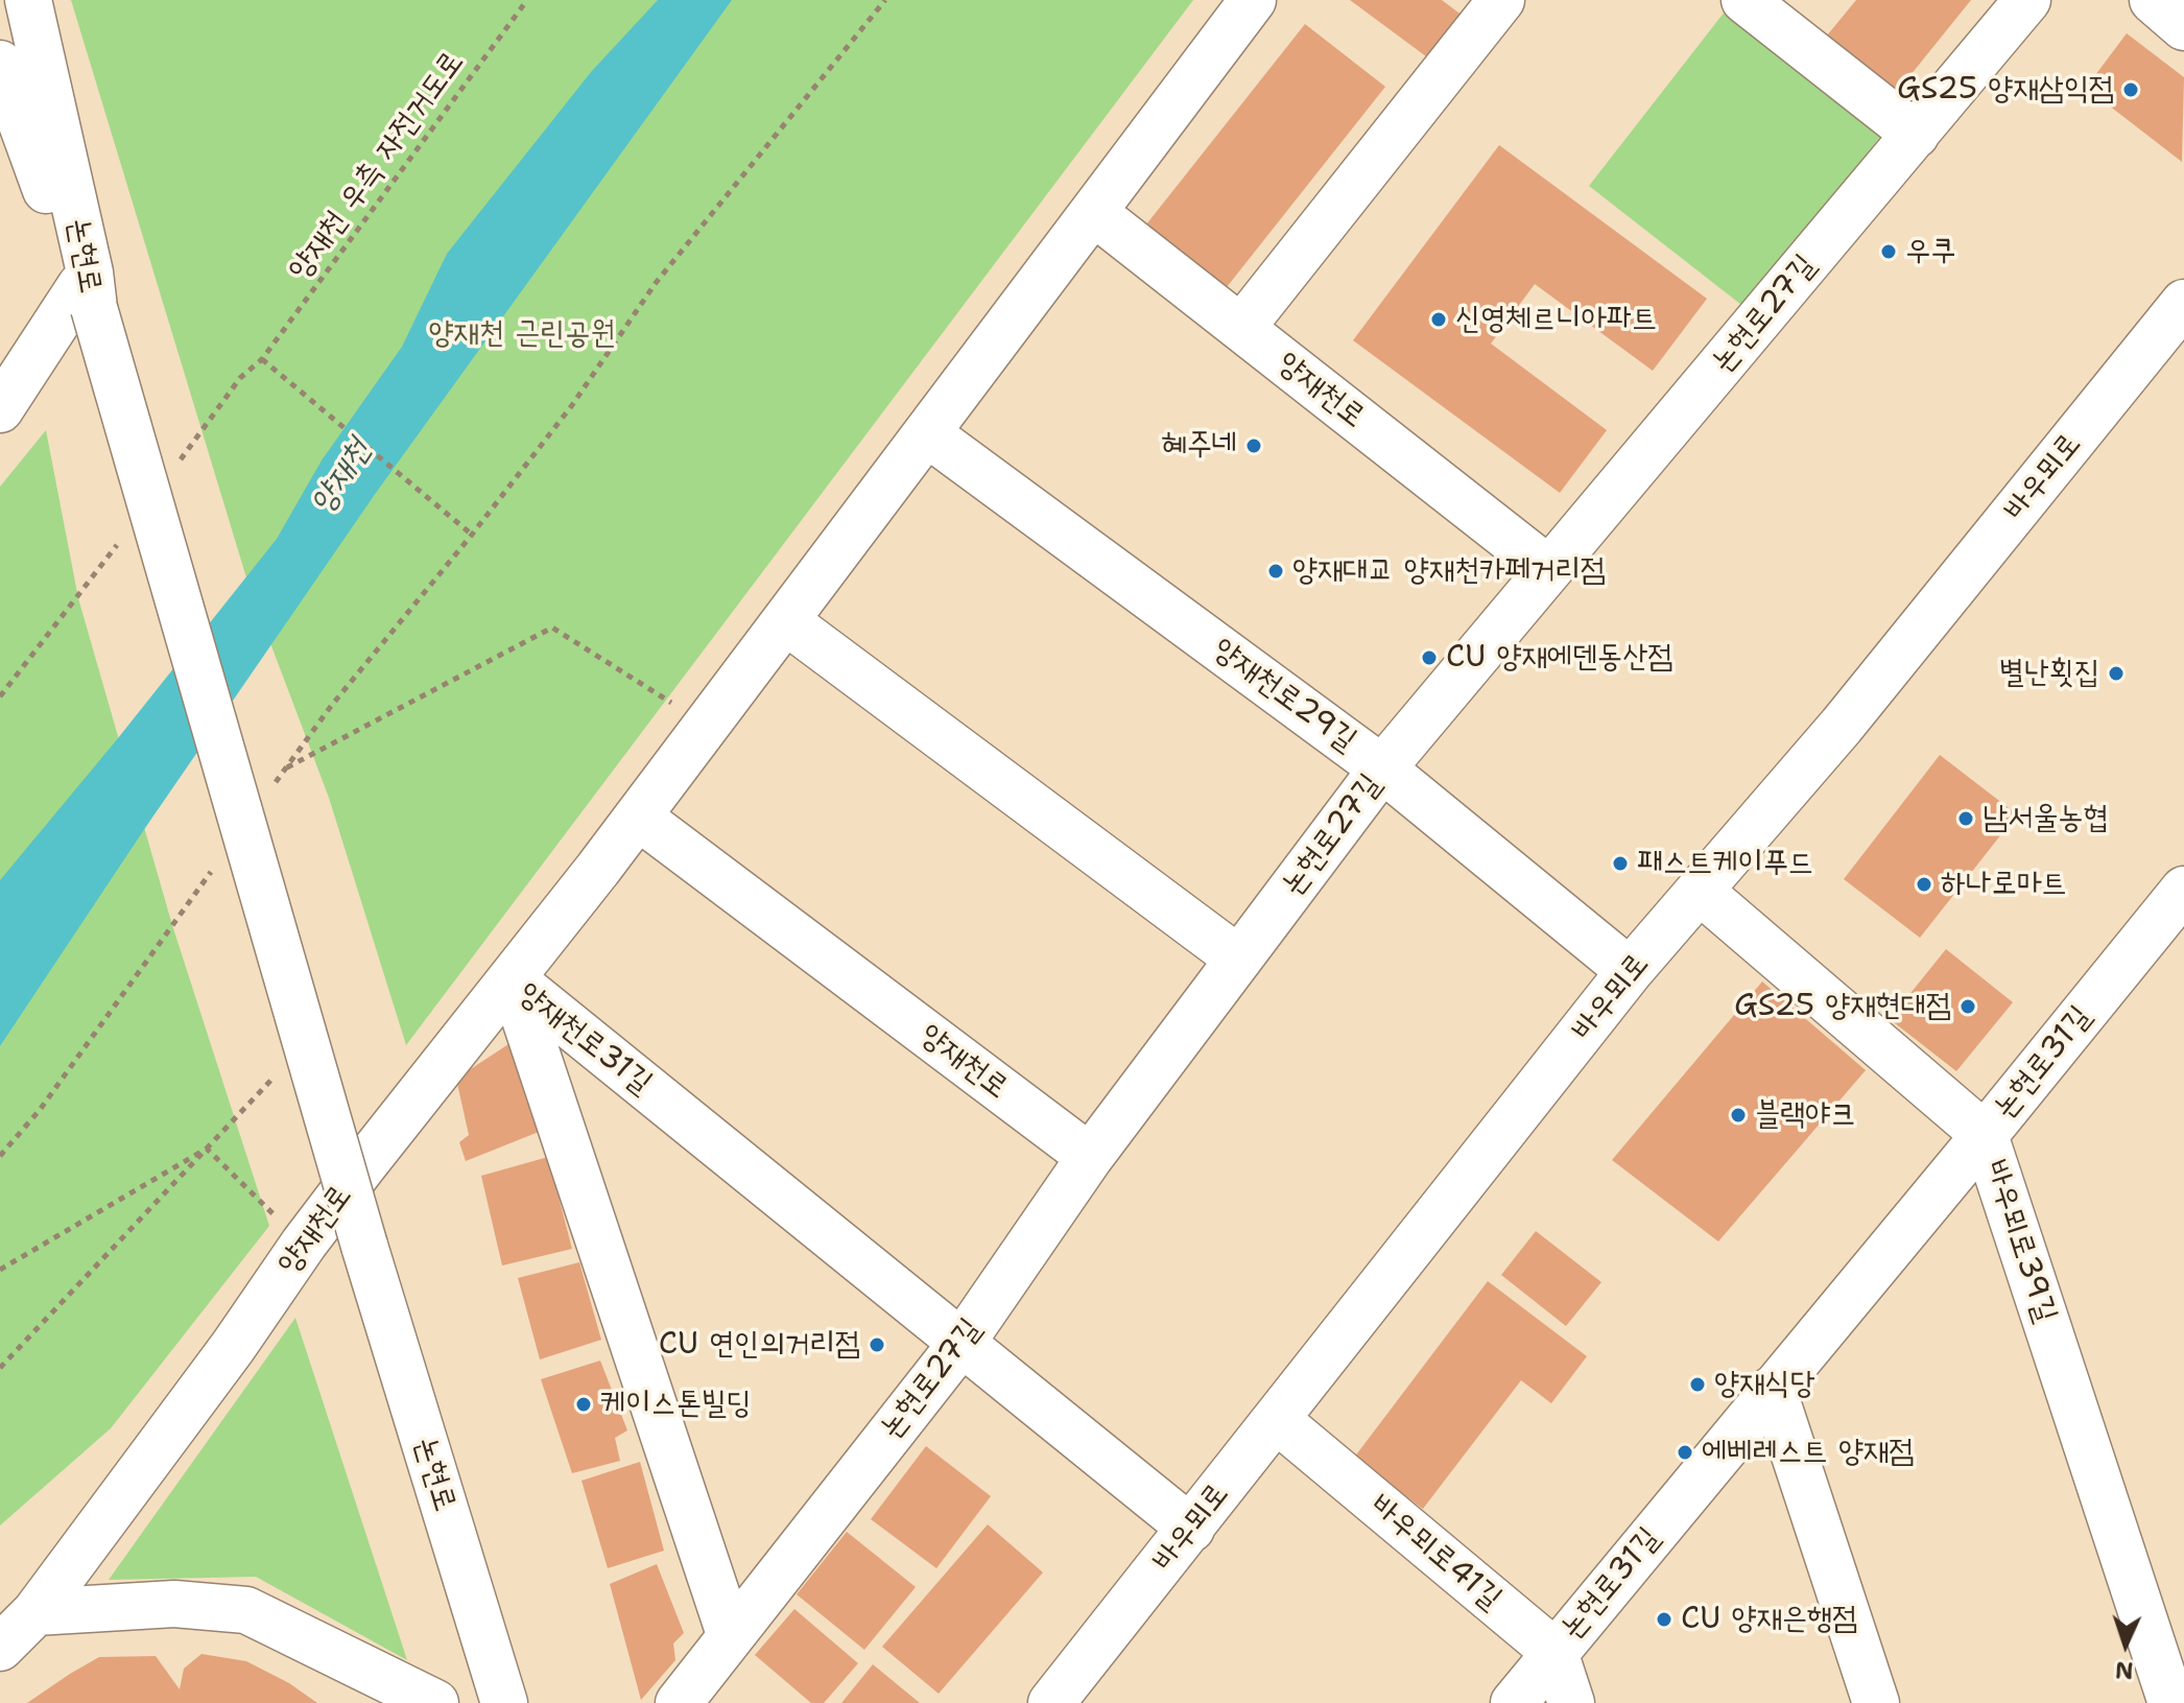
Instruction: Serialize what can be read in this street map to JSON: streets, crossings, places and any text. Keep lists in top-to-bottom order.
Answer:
{
  "streets": {
    "street": [
      "논현로",
      "논현로27길",
      "양재천로",
      "바우뫼로",
      "양재천로29길",
      "양재천로31길",
      "논현로31길",
      "바우뫼로39길",
      "바우뫼로41길"
    ],
    "path": ["양재천 우측 자전거도로"]
  },
  "crossings": [
    ["논현로27길", "양재천로"],
    ["논현로27길", "양재천로29길"],
    ["논현로27길", "양재천로31길"],
    ["양재천로", "양재천로29길"],
    ["양재천로", "양재천로31길"],
    ["바우뫼로", "양재천로29길"],
    ["바우뫼로", "양재천로31길"],
    ["바우뫼로", "바우뫼로39길"],
    ["바우뫼로", "바우뫼로41길"],
    ["논현로31길", "바우뫼로39길"],
    ["논현로31길", "바우뫼로41길"]
  ],
  "water": ["양재천"],
  "parks": ["양재천 근린공원"],
  "places": [
    "GS25 양재삼익점",
    "우쿠",
    "신영체르니아파트",
    "혜주네",
    "양재대교 양재천카페거리점",
    "CU 양재에덴동산점",
    "별난횟집",
    "남서울농협",
    "패스트케이푸드",
    "하나로마트",
    "GS25 양재현대점",
    "블랙야크",
    "CU 연인의거리점",
    "양재식당",
    "케이스톤빌딩",
    "에베레스트 양재점",
    "CU 양재은행점"
  ],
  "north": "bottom"
}
